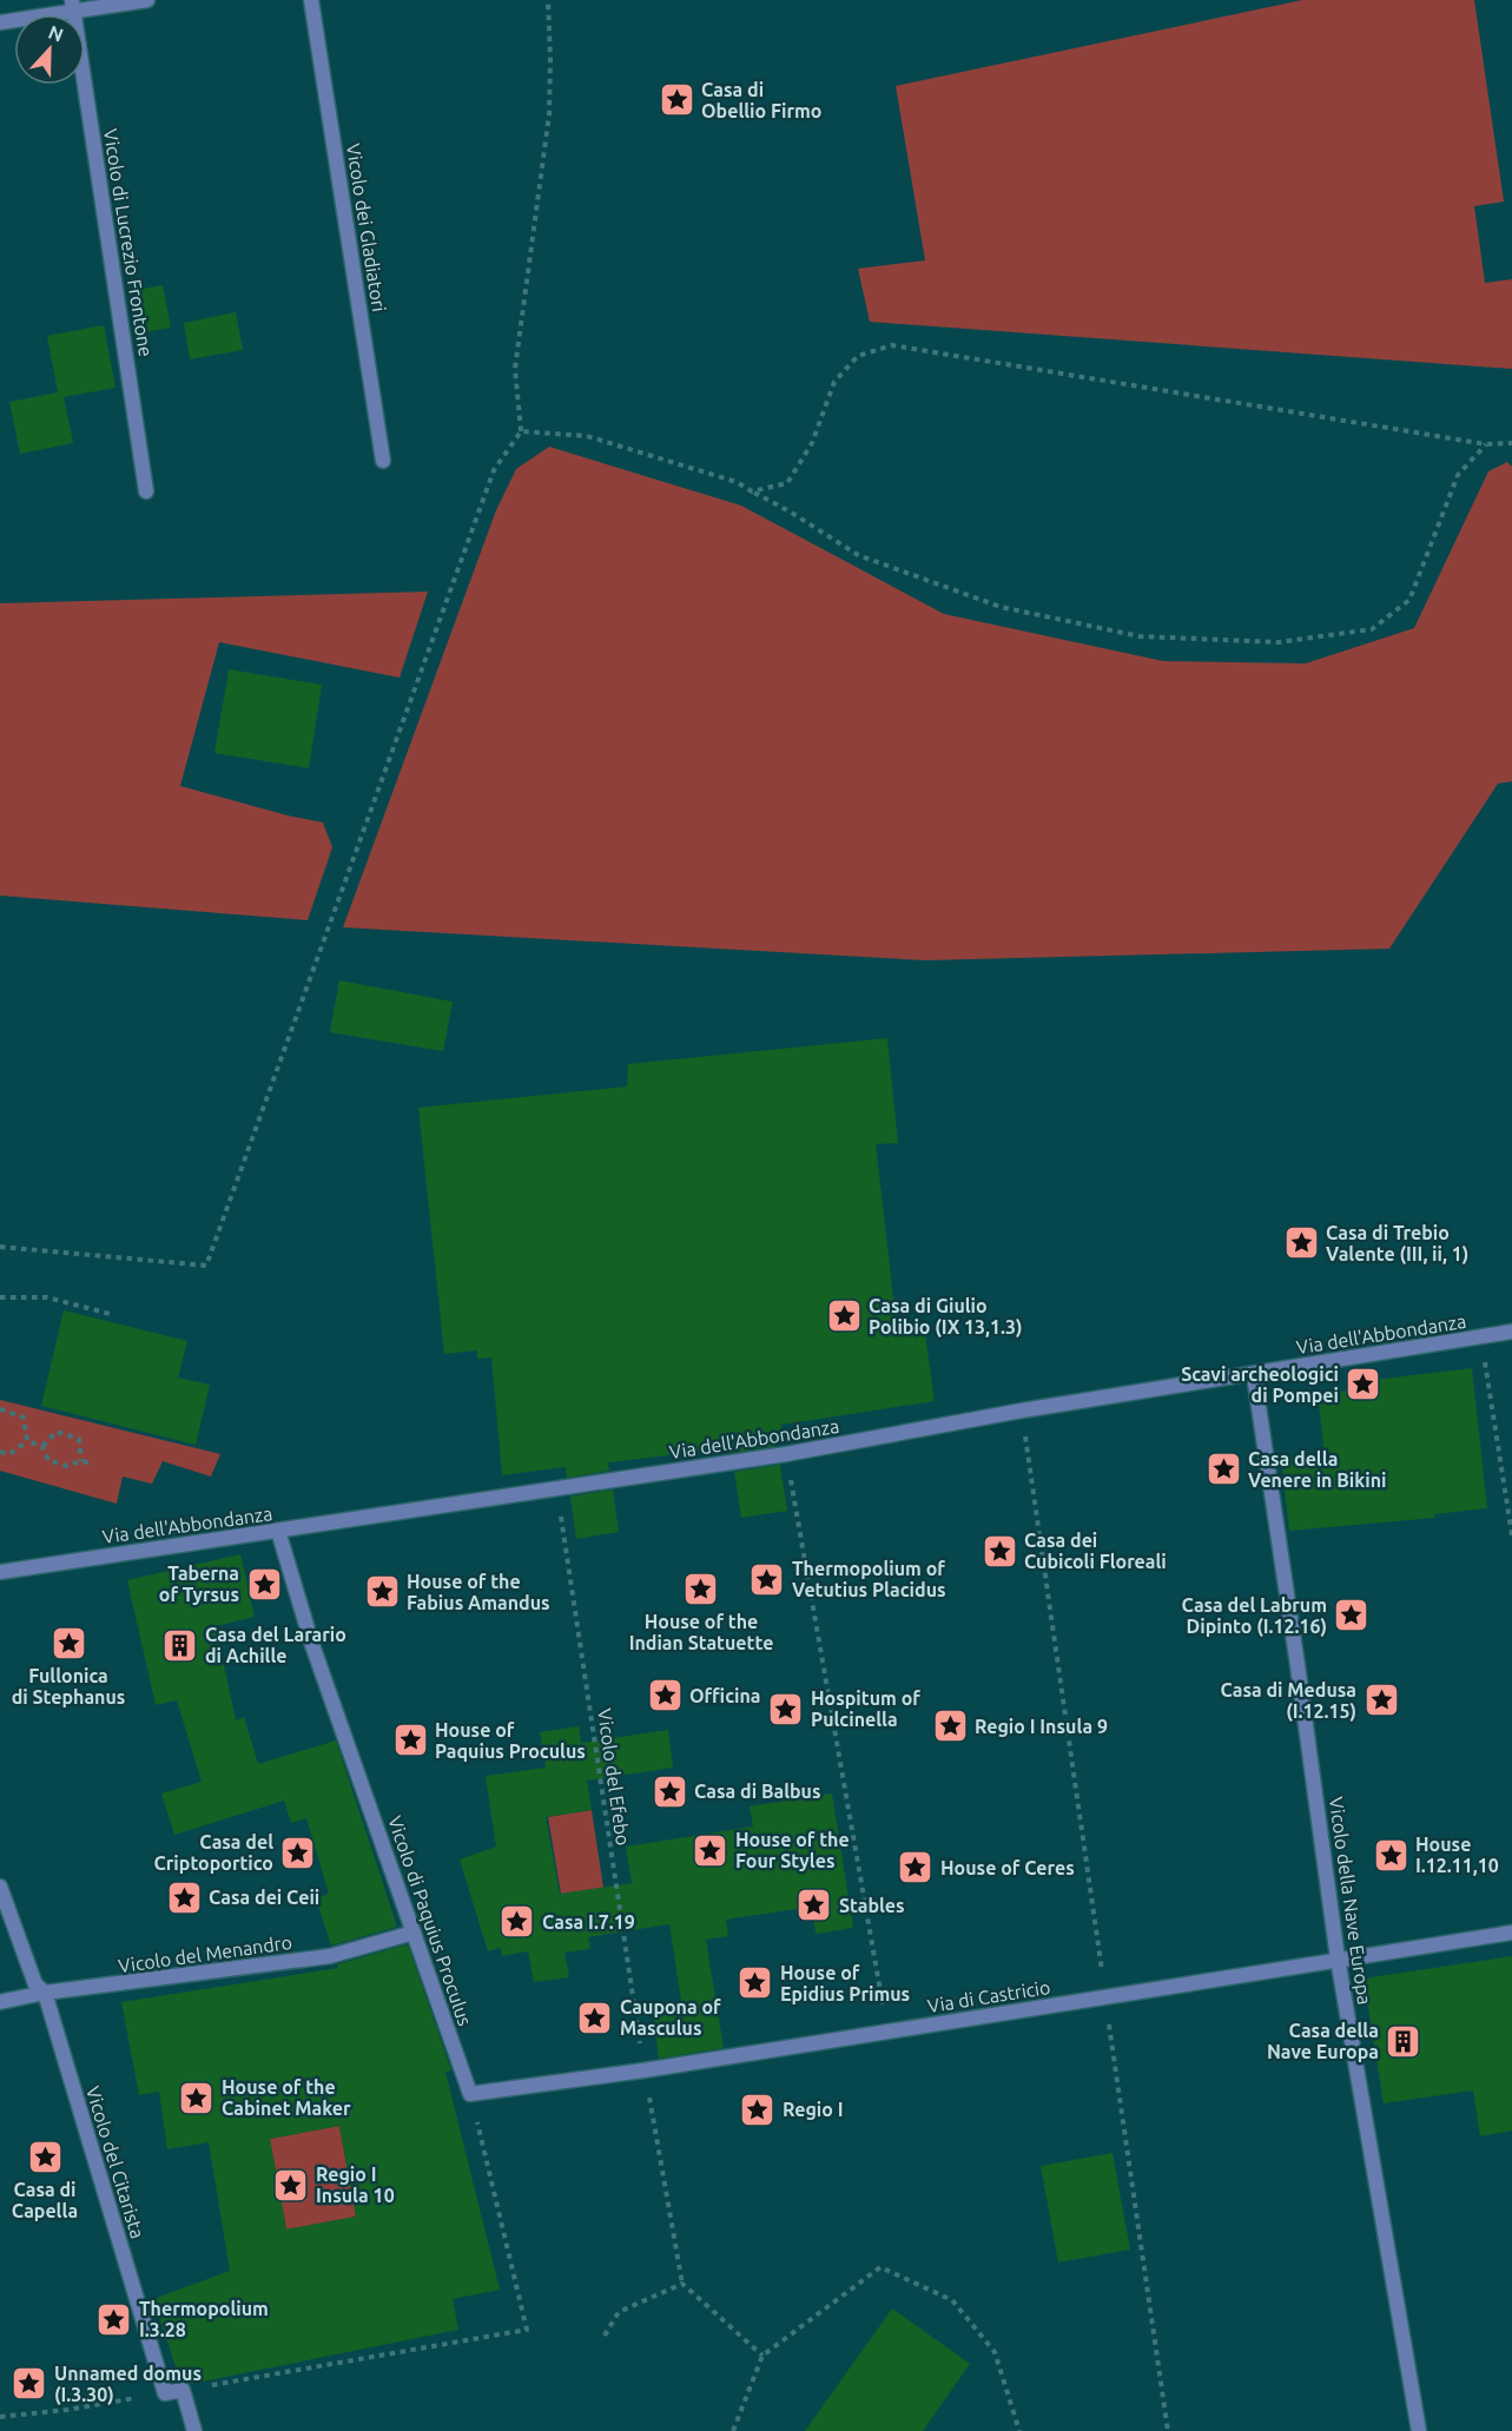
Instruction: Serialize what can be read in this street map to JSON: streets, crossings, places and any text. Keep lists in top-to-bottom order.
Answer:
{
  "streets": {
    "street": [
      "Vicolo dei Gladiatori",
      "Vicolo di Lucrezio Frontone",
      "Via dell'Abbondanza",
      "Vicolo della Nave Europa",
      "Vicolo di Paquius Proculus",
      "Vicolo del Menandro",
      "Via di Castricio",
      "Vicolo del Citarista"
    ],
    "path": ["Vicolo del Efebo"]
  },
  "crossings": [
    ["Via dell'Abbondanza", "Vicolo del Efebo"],
    ["Via dell'Abbondanza", "Vicolo della Nave Europa"],
    ["Via dell'Abbondanza", "Vicolo di Paquius Proculus"],
    ["Vicolo del Efebo", "Via di Castricio"],
    ["Vicolo della Nave Europa", "Via di Castricio"],
    ["Vicolo di Paquius Proculus", "Vicolo del Menandro"],
    ["Vicolo di Paquius Proculus", "Via di Castricio"],
    ["Vicolo del Menandro", "Vicolo del Citarista"]
  ],
  "places": {
    "place": [
      "Casa di Obellio Firmo",
      "Casa di Trebio Valente (III, ii, 1)",
      "Casa di Giulio Polibio (IX 13,1.3)",
      "Scavi archeologici di Pompei",
      "Casa della Venere in Bikini",
      "Casa dei Cubicoli Floreali",
      "Thermopolium of Vetutius Placidus",
      "Taberna of Tyrsus",
      "House of the Indian Statuette",
      "House of the Fabius Amandus",
      "Casa del Labrum Dipinto (I.12.16)",
      "Fullonica di Stephanus",
      "Officina",
      "Casa di Medusa (I.12.15)",
      "Hospitum of Pulcinella",
      "Regio I Insula 9",
      "House of Paquius Proculus",
      "Casa di Balbus",
      "House of the Four Styles",
      "Casa del Criptoportico",
      "House I.12.11,10",
      "House of Ceres",
      "Casa dei Ceii",
      "Stables",
      "Casa I.7.19",
      "House of Epidius Primus",
      "Caupona of Masculus",
      "House of the Cabinet Maker",
      "Regio I",
      "Casa di Capella",
      "Regio I Insula 10",
      "Thermopolium I.3.28",
      "Unnamed domus (I.3.30)"
    ],
    "building": ["Casa del Larario di Achille", "Casa della Nave Europa"]
  },
  "north": "top"
}
